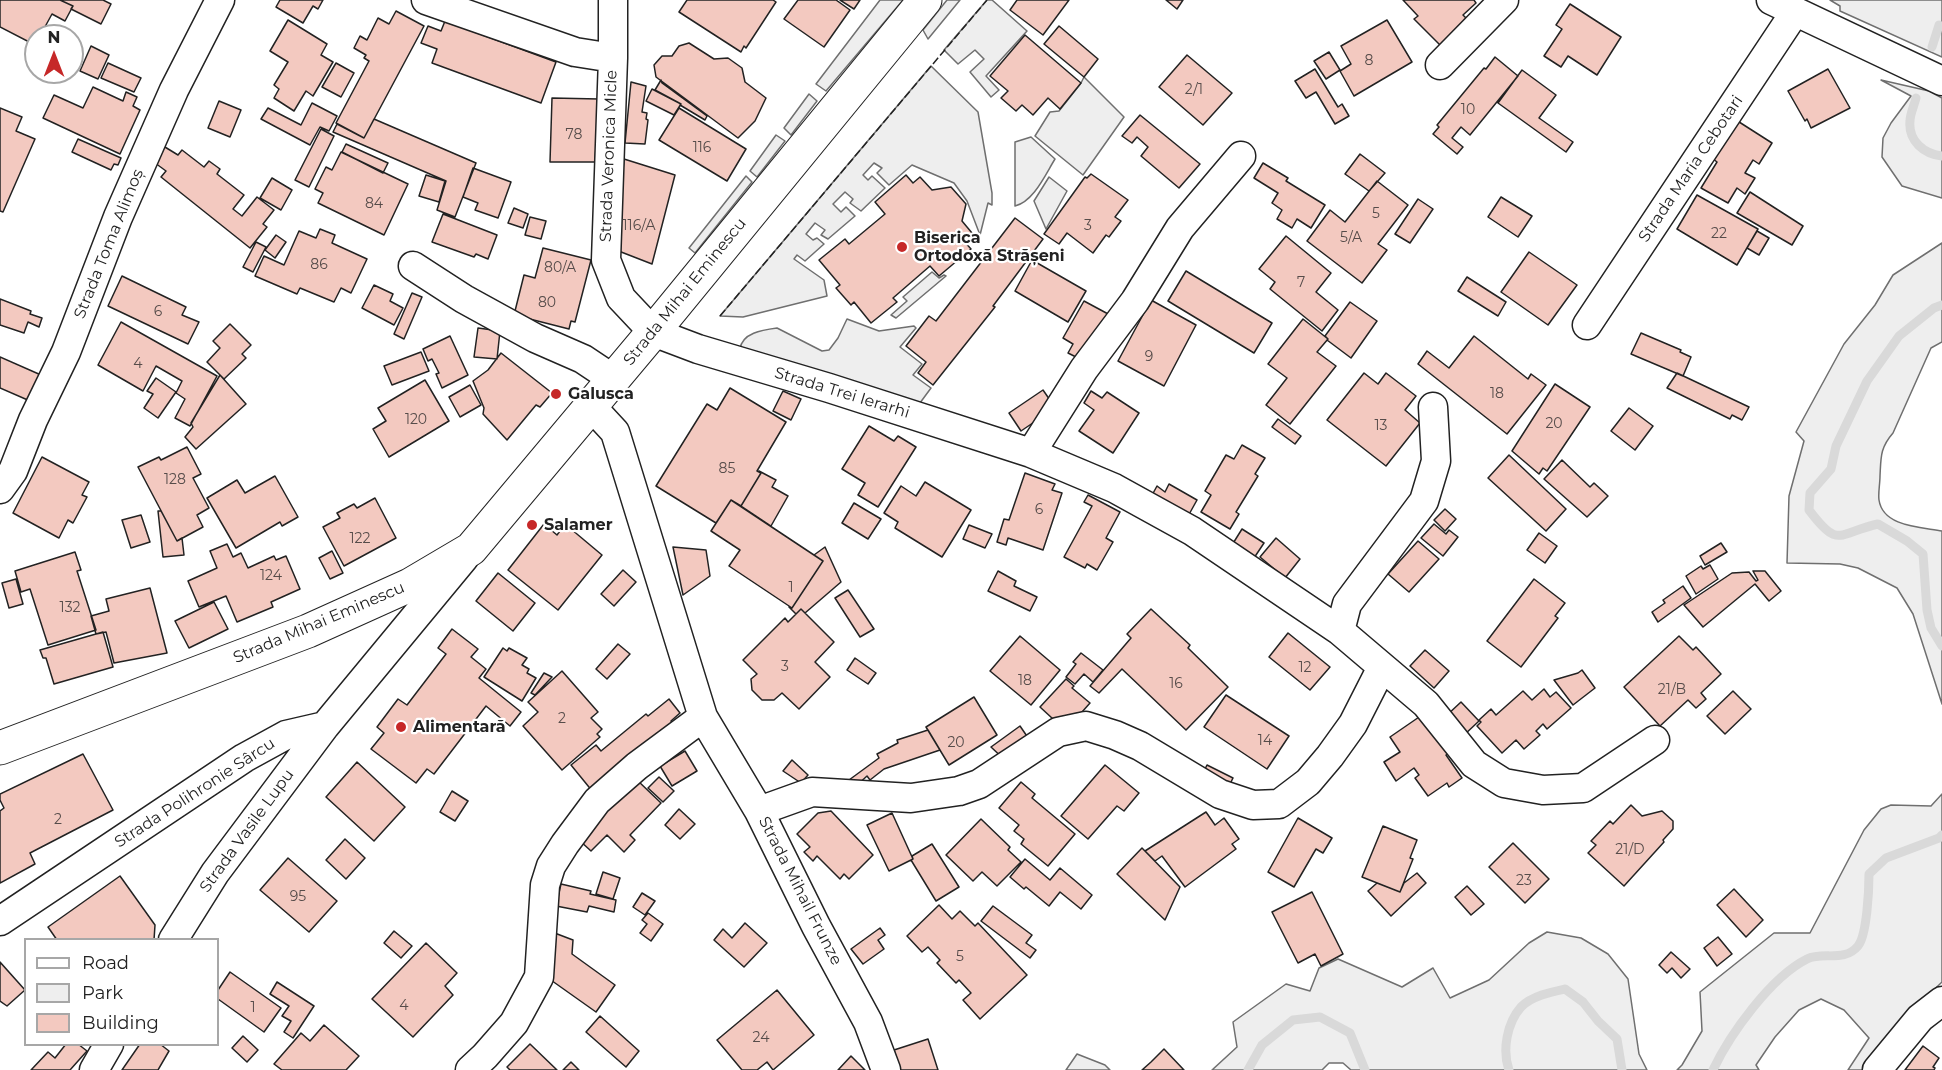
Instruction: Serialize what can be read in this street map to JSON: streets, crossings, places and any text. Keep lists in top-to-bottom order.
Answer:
{
  "streets": {
    "main road": ["Strada Mihai Eminescu"],
    "street": [
      "Strada Veronica Micle",
      "Strada Maria Cebotari",
      "Strada Toma Alimoș",
      "Strada Trei Ierarhi",
      "Strada Polihronie Sârcu",
      "Strada Vasile Lupu",
      "Strada Mihail Frunze"
    ]
  },
  "crossings": [
    ["Strada Veronica Micle", "Strada Mihai Eminescu"],
    ["Strada Veronica Micle", "Strada Trei Ierarhi"],
    ["Strada Mihai Eminescu", "Strada Trei Ierarhi"],
    ["Strada Mihai Eminescu", "Strada Mihail Frunze"],
    ["Strada Polihronie Sârcu", "Strada Vasile Lupu"]
  ],
  "places": [
    "Biserica Ortodoxă Strășeni",
    "Galusca",
    "Salamer",
    "Alimentară"
  ],
  "house_numbers": [
    "8",
    "2/1",
    "10",
    "78",
    "116",
    "84",
    "5",
    "116/A",
    "3",
    "22",
    "5/A",
    "86",
    "80/A",
    "7",
    "80",
    "6",
    "9",
    "4",
    "18",
    "120",
    "20",
    "13",
    "85",
    "128",
    "6",
    "122",
    "124",
    "1",
    "132",
    "3",
    "12",
    "18",
    "16",
    "21/B",
    "2",
    "14",
    "20",
    "2",
    "21/D",
    "23",
    "95",
    "5",
    "4",
    "1",
    "24"
  ],
  "legend": ["Road", "Park", "Building"],
  "north": "top"
}
